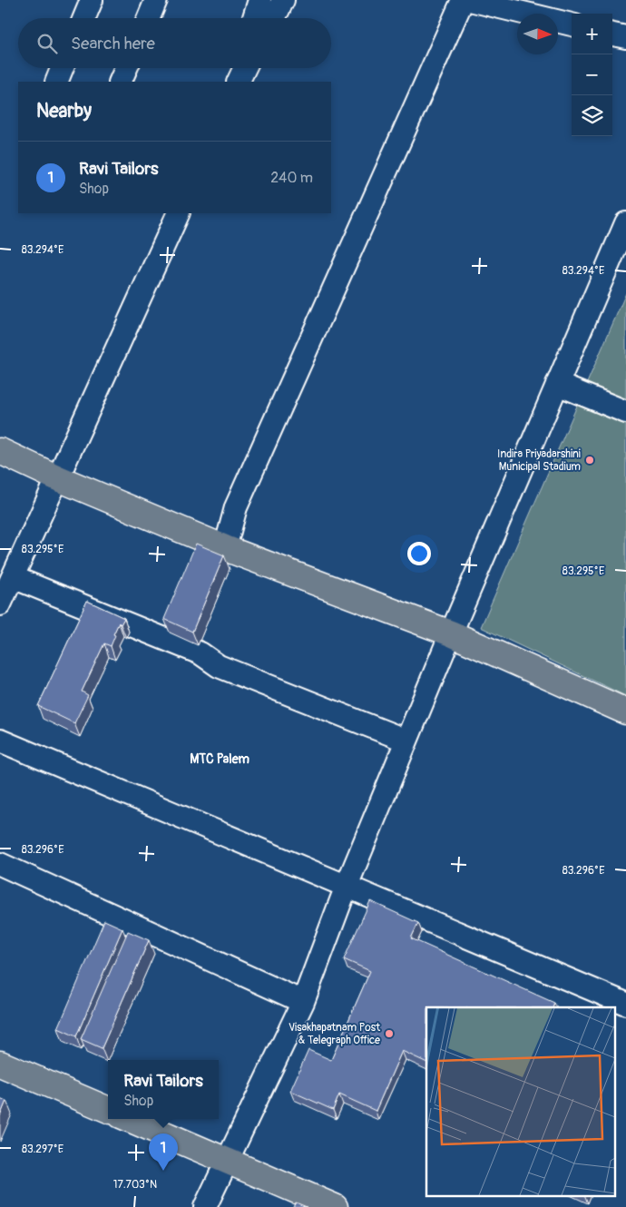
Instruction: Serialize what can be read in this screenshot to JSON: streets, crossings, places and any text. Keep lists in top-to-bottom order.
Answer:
{
  "districts": ["MTC Palem"],
  "places": ["Indira Priyadarshini Municipal Stadium", "Visakhapatnam Post & Telegraph Office"],
  "north": "right",
  "page": {
    "map_buttons": ["+", "−"],
    "search": "Search here",
    "heading": "Nearby",
    "list": [
      {
        "mark": "1",
        "name": "Ravi Tailors",
        "note": "Shop",
        "value": "240 m"
      }
    ],
    "popup": ["Ravi Tailors", "Shop"],
    "pins": "1"
  },
  "coordinates": [
    "83.294°E",
    "83.295°E",
    "83.296°E",
    "83.297°E",
    "17.703°N"
  ]
}
